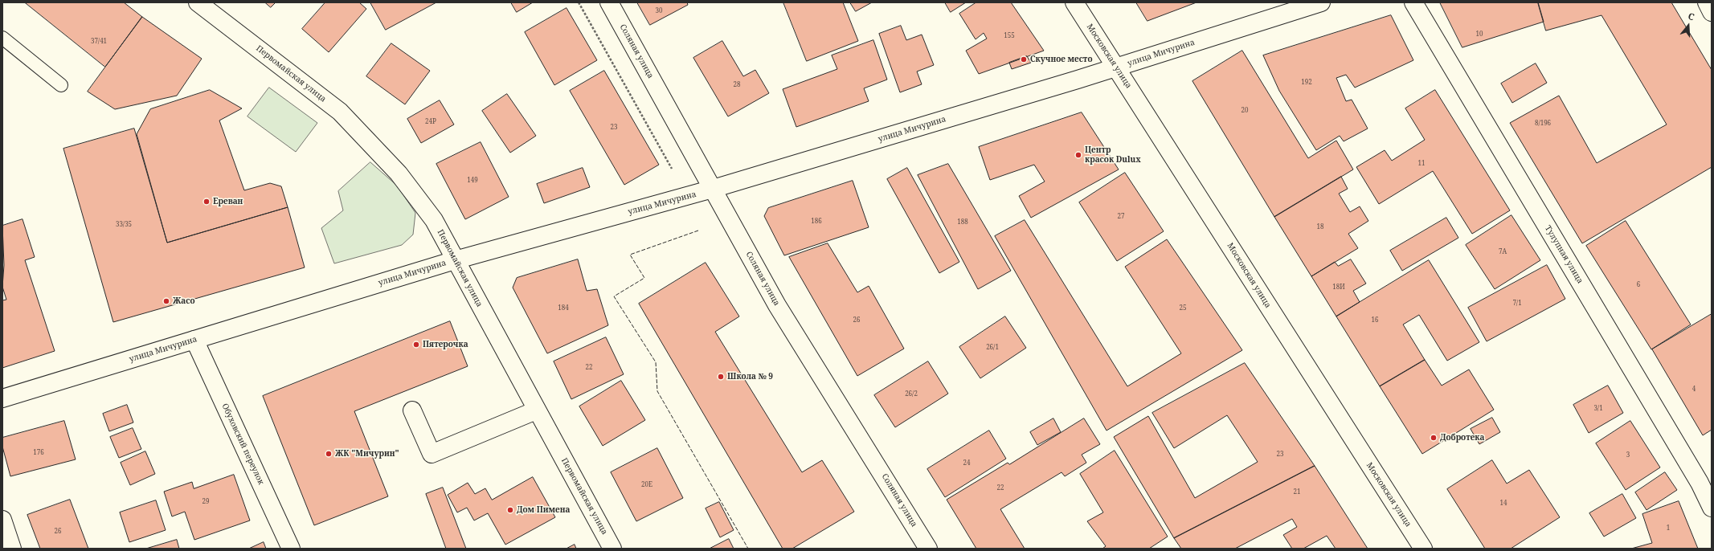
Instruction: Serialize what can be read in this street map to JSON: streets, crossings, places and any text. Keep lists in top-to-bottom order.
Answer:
{
  "streets": {
    "street": [
      "Соляная улица",
      "улица Мичурина",
      "Московская улица",
      "Первомайская улица",
      "Тулупная улица",
      "Обуховский переулок"
    ]
  },
  "crossings": [
    ["Соляная улица", "улица Мичурина"],
    ["улица Мичурина", "Московская улица"],
    ["улица Мичурина", "Первомайская улица"],
    ["улица Мичурина", "Обуховский переулок"]
  ],
  "places": [
    "Скучное место",
    "Центр красок Dulux",
    "Ереван",
    "Жасо",
    "Пятерочка",
    "Школа № 9",
    "Добротека",
    "ЖК \"Мичурин\"",
    "Дом Пимена"
  ],
  "house_numbers": [
    "30",
    "10",
    "155",
    "37/41",
    "192",
    "28",
    "20",
    "24Р",
    "8/196",
    "23",
    "11",
    "149",
    "27",
    "186",
    "188",
    "33/35",
    "18",
    "7А",
    "6",
    "18И",
    "7/1",
    "184",
    "25",
    "26",
    "16",
    "26/1",
    "22",
    "4",
    "26/2",
    "3/1",
    "176",
    "23",
    "3",
    "24",
    "20Е",
    "22",
    "21",
    "29",
    "14",
    "1",
    "26"
  ],
  "north": "top"
}
